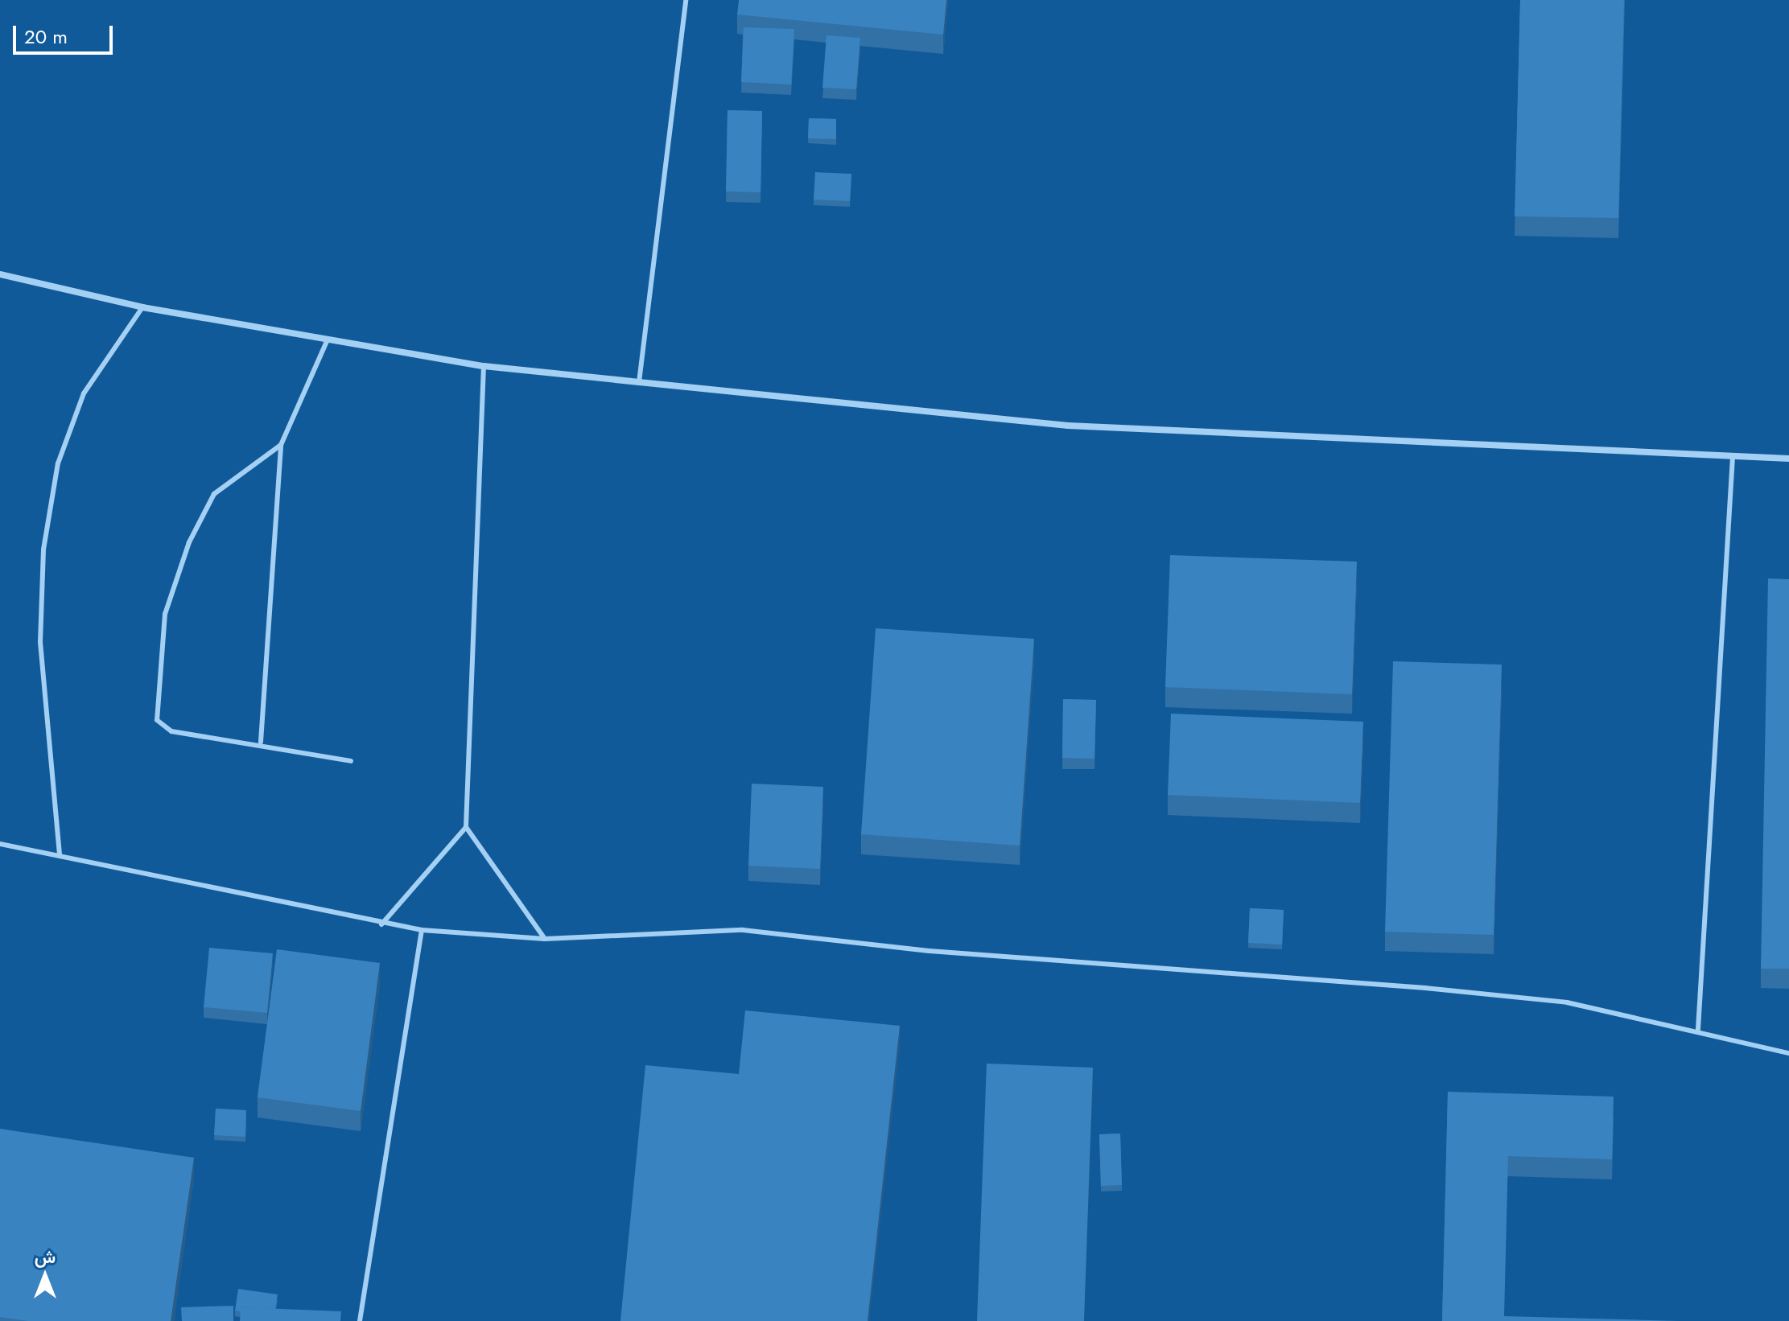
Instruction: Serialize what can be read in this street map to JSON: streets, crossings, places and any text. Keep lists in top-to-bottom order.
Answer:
{
  "scale_bar": "20 m",
  "north": "top"
}
